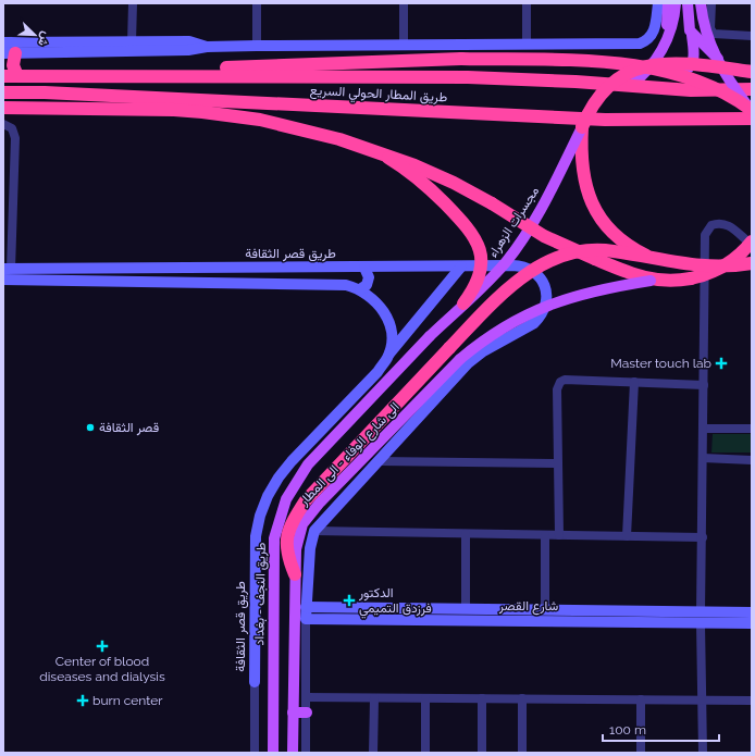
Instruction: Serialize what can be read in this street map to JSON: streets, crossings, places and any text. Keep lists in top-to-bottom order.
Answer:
{
  "streets": {
    "highway": ["طريق المطار الحولي السريع"],
    "main road": ["مجسرات الزهراء", "الى شارع الوفاء - الى المطار", "طريق النجف - بغداد"],
    "street": ["طريق قصر الثقافة", "شارع القصر"]
  },
  "crossings": [
    ["مجسرات الزهراء", "طريق النجف - بغداد"]
  ],
  "places": {
    "health": [
      "Master touch lab",
      "الدكتور فرزدق التميمي",
      "Center of blood diseases and dialysis",
      "burn center"
    ],
    "other": ["قصر الثقافة"]
  },
  "scale_bar": "100 m",
  "north": "bottom right"
}
